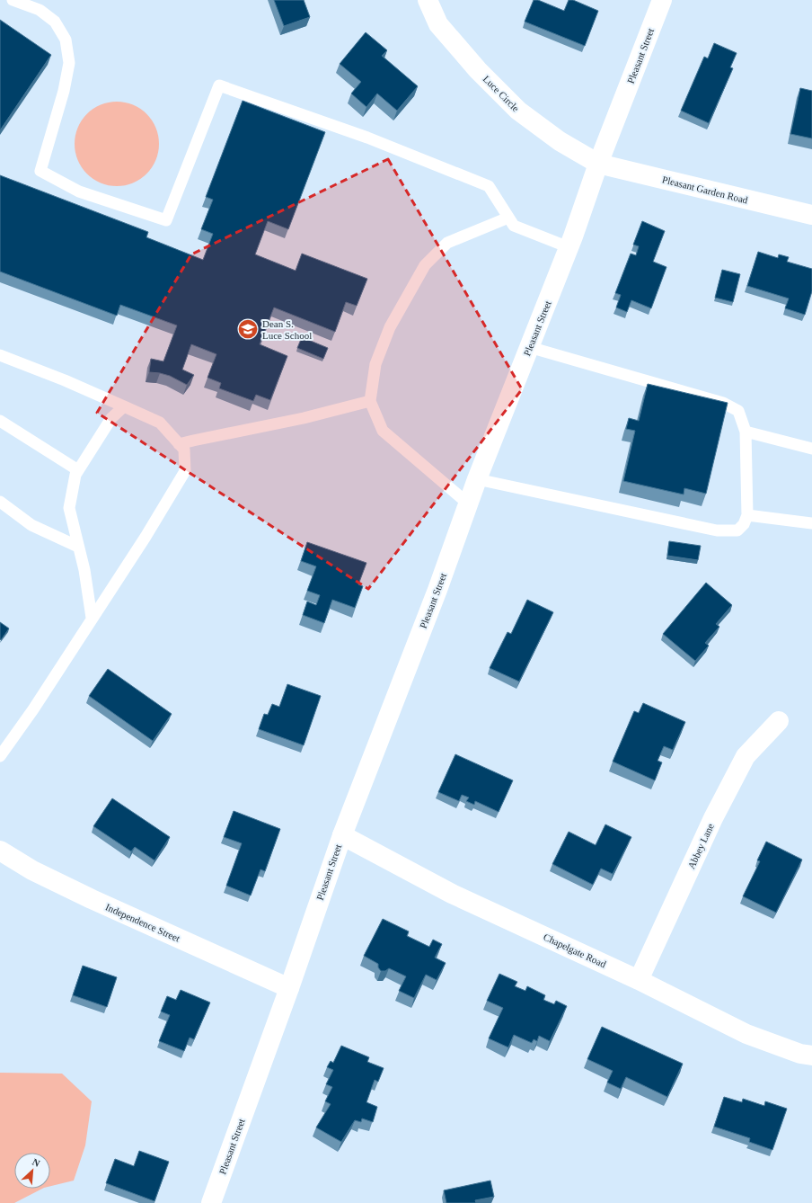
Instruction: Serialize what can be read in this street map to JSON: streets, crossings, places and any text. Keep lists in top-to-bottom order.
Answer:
{
  "streets": {
    "street": [
      "Pleasant Street",
      "Luce Circle",
      "Pleasant Garden Road",
      "Abbey Lane",
      "Independence Street",
      "Chapelgate Road"
    ]
  },
  "crossings": [
    ["Pleasant Street", "Luce Circle"],
    ["Pleasant Street", "Pleasant Garden Road"],
    ["Pleasant Street", "Independence Street"],
    ["Pleasant Street", "Chapelgate Road"],
    ["Luce Circle", "Pleasant Garden Road"],
    ["Abbey Lane", "Chapelgate Road"]
  ],
  "places": {
    "school or university": ["Dean S. Luce School"]
  },
  "north": "top right"
}
